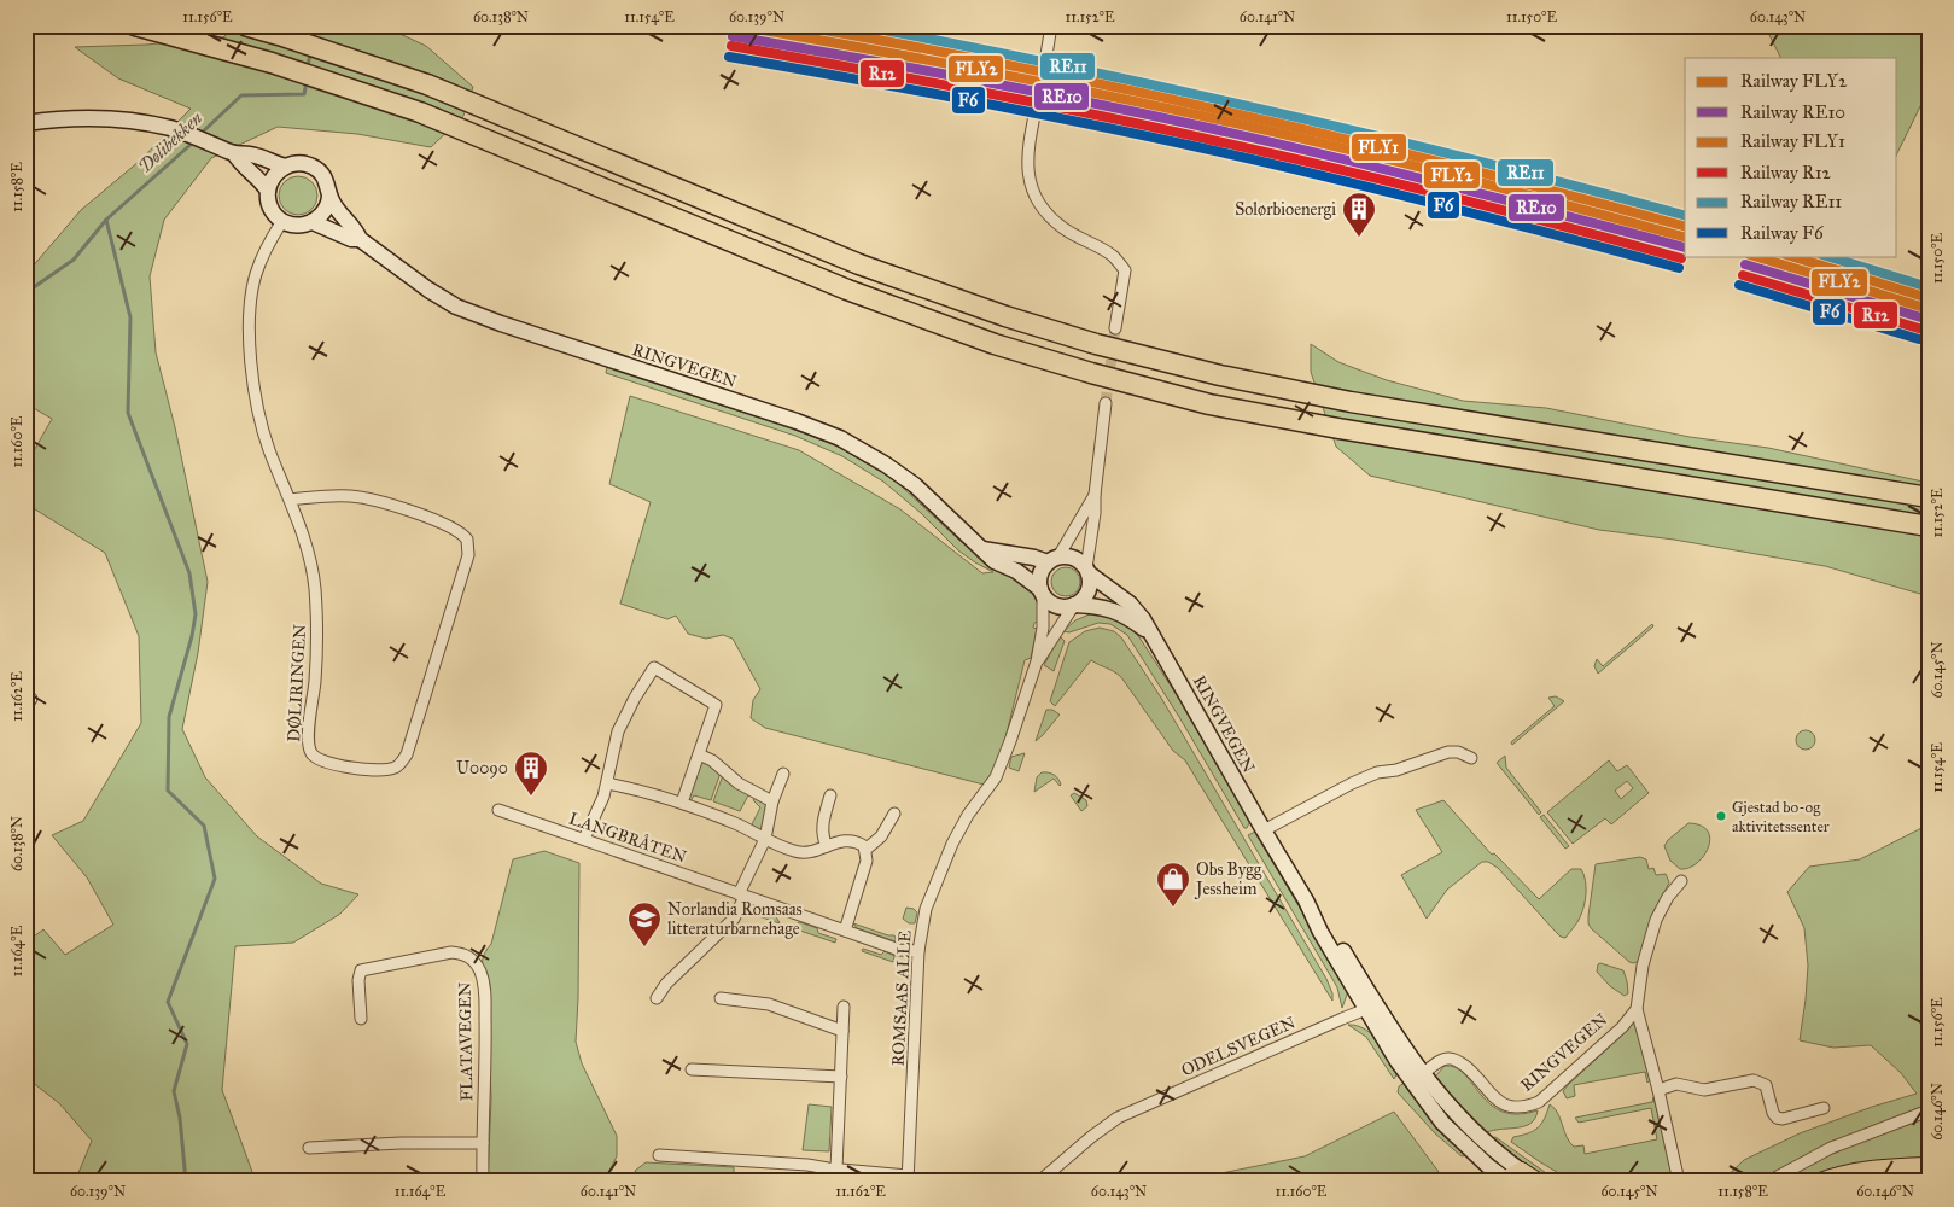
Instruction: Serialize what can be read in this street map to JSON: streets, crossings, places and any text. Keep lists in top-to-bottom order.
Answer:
{
  "streets": {
    "main road": ["RINGVEGEN"],
    "street": [
      "DØLIRINGEN",
      "LANGBRÅTEN",
      "ROMSAAS ALLE",
      "FLATAVEGEN",
      "ODELSVEGEN"
    ]
  },
  "crossings": [
    ["RINGVEGEN", "DØLIRINGEN"],
    ["RINGVEGEN", "ROMSAAS ALLE"],
    ["RINGVEGEN", "ODELSVEGEN"],
    ["LANGBRÅTEN", "ROMSAAS ALLE"]
  ],
  "water": ["Dølibekken"],
  "places": {
    "building": ["Solørbioenergi", "U0090"],
    "other": ["Gjestad bo-og aktivitetssenter"],
    "shop": ["Obs Bygg Jessheim"],
    "school or university": ["Norlandia Romsaas litteraturbarnehage"]
  },
  "lines": [
    "rail line FLY2",
    "rail line FLY1",
    "rail line RE11",
    "rail line RE10",
    "rail line R12",
    "rail line F6"
  ],
  "legend": [
    "Railway FLY2",
    "Railway RE10",
    "Railway FLY1",
    "Railway R12",
    "Railway RE11",
    "Railway F6"
  ],
  "coordinates": [
    "11.156°E",
    "60.138°N",
    "11.154°E",
    "60.139°N",
    "11.152°E",
    "60.141°N",
    "11.150°E",
    "60.143°N",
    "11.158°E",
    "11.160°E",
    "60.145°N",
    "11.162°E",
    "11.164°E",
    "60.146°N"
  ]
}
